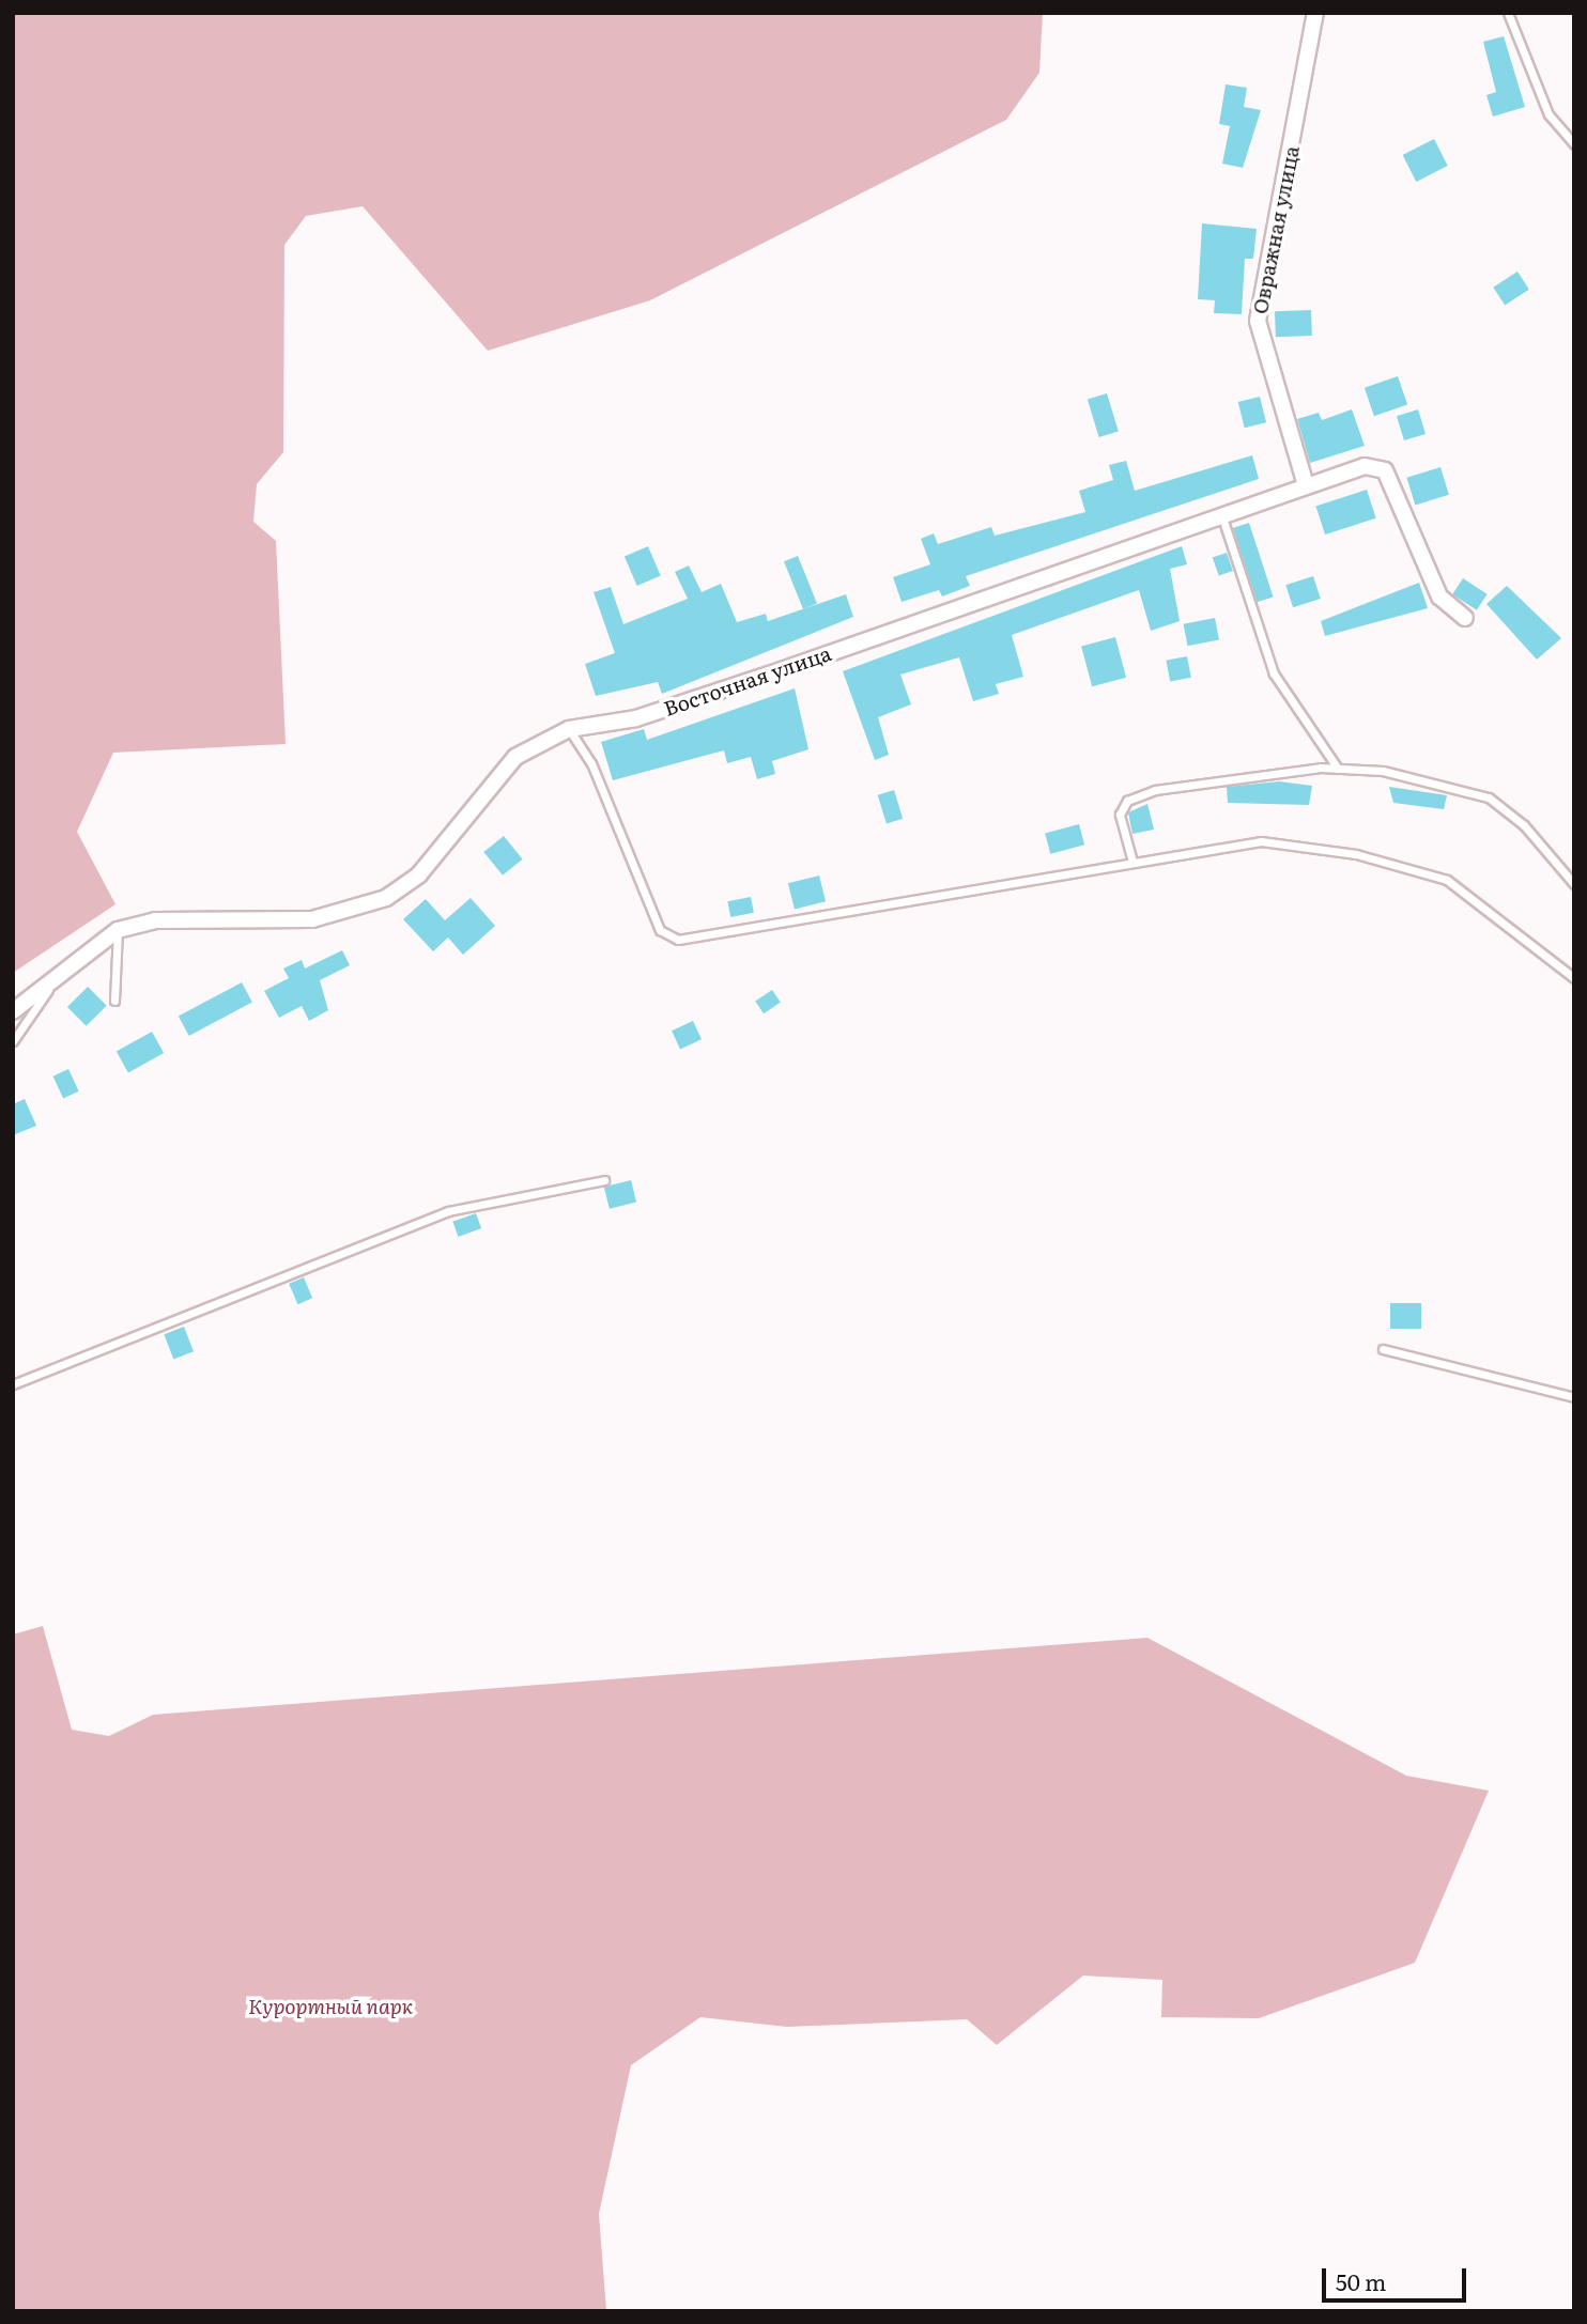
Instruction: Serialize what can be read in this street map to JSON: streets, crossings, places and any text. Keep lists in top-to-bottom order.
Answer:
{
  "streets": {
    "street": ["Овражная улица", "Восточная улица"]
  },
  "crossings": [
    ["Овражная улица", "Восточная улица"]
  ],
  "parks": ["Курортный парк"],
  "scale_bar": "50 m"
}
